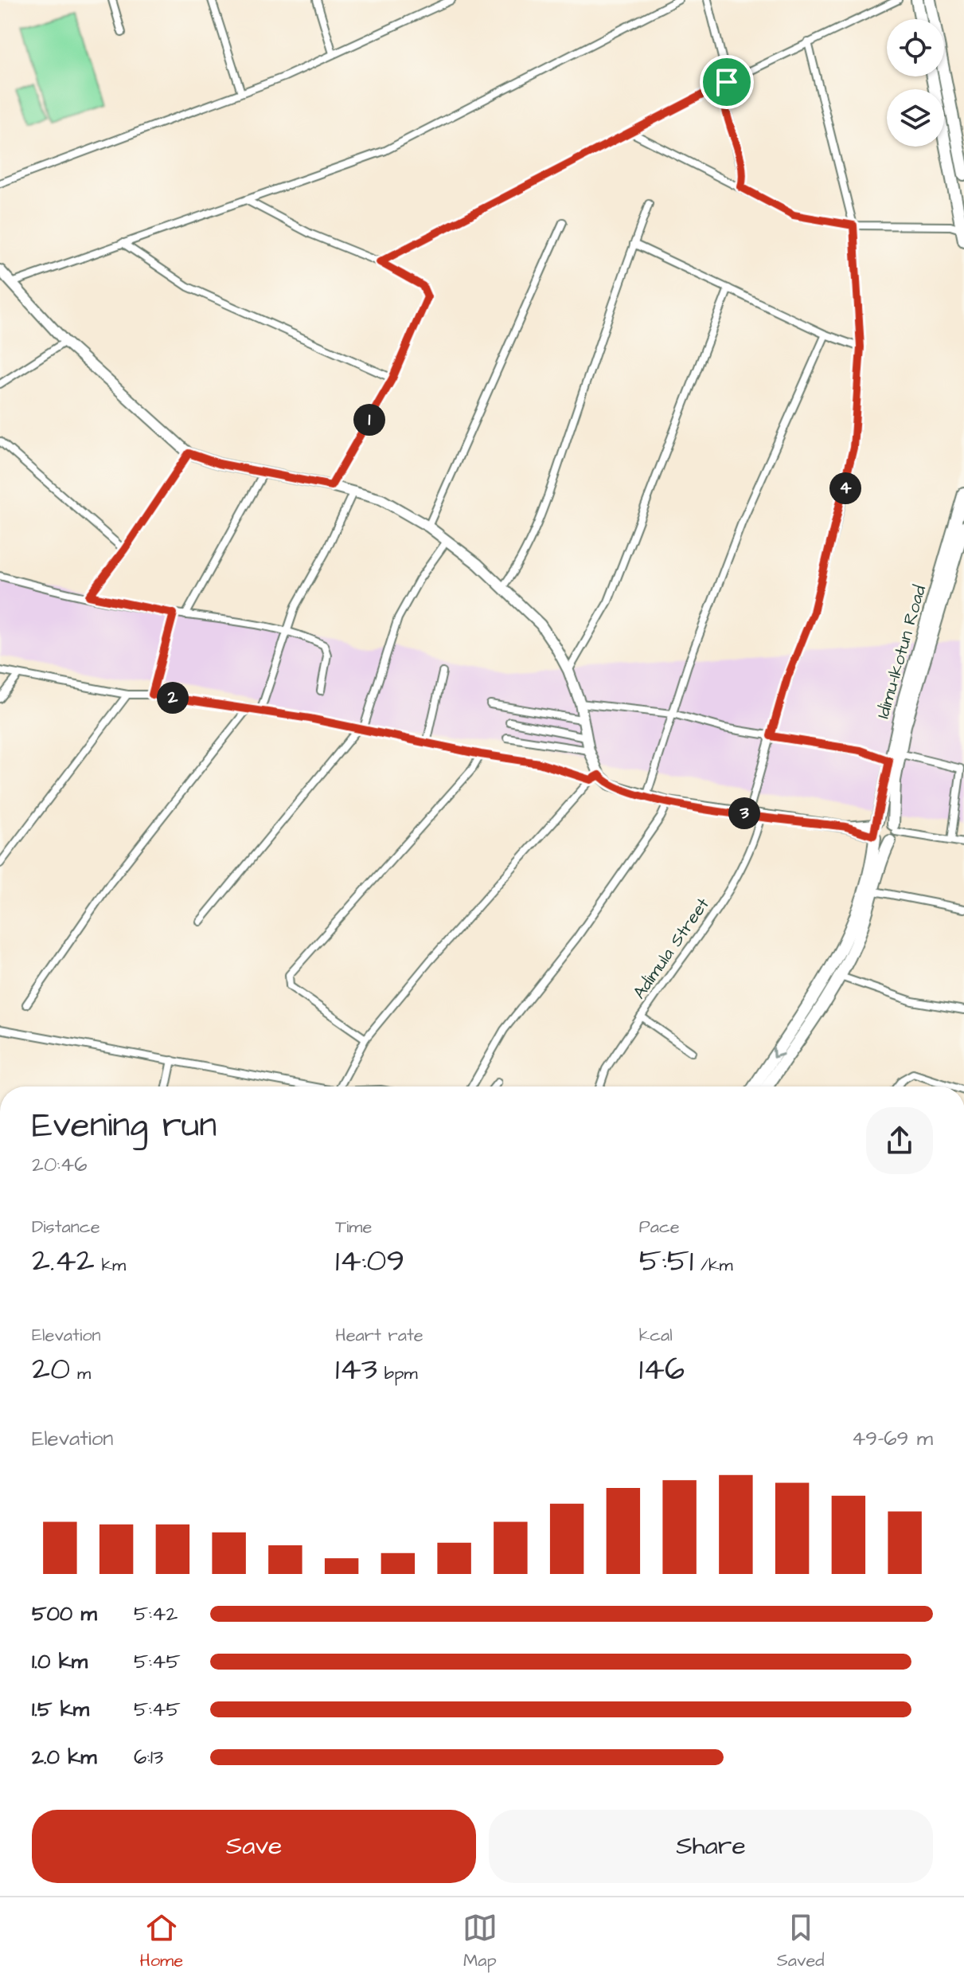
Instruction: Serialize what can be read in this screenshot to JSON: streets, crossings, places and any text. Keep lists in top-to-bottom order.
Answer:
{
  "streets": {
    "main road": ["Idimu-Ikotun Road"],
    "street": ["Adimula Street"]
  },
  "page": {
    "pins": [
      "1",
      "4",
      "2",
      "3"
    ],
    "heading": ["Evening run", "20:46"],
    "stats": [
      ["Distance", "2.42 km"],
      ["Time", "14:09"],
      ["Pace", "5:51 /km"],
      ["Elevation", "20 m"],
      ["Heart rate", "143 bpm"],
      ["kcal", "146"]
    ],
    "chart": ["Elevation", "49–69 m"],
    "list": [
      {
        "name": "500 m",
        "note": "5:42"
      },
      {
        "name": "1.0 km",
        "note": "5:45"
      },
      {
        "name": "1.5 km",
        "note": "5:45"
      },
      {
        "name": "2.0 km",
        "note": "6:13"
      }
    ],
    "buttons": ["Save", "Share"],
    "tabs": ["Home", "Map", "Saved"]
  }
}
